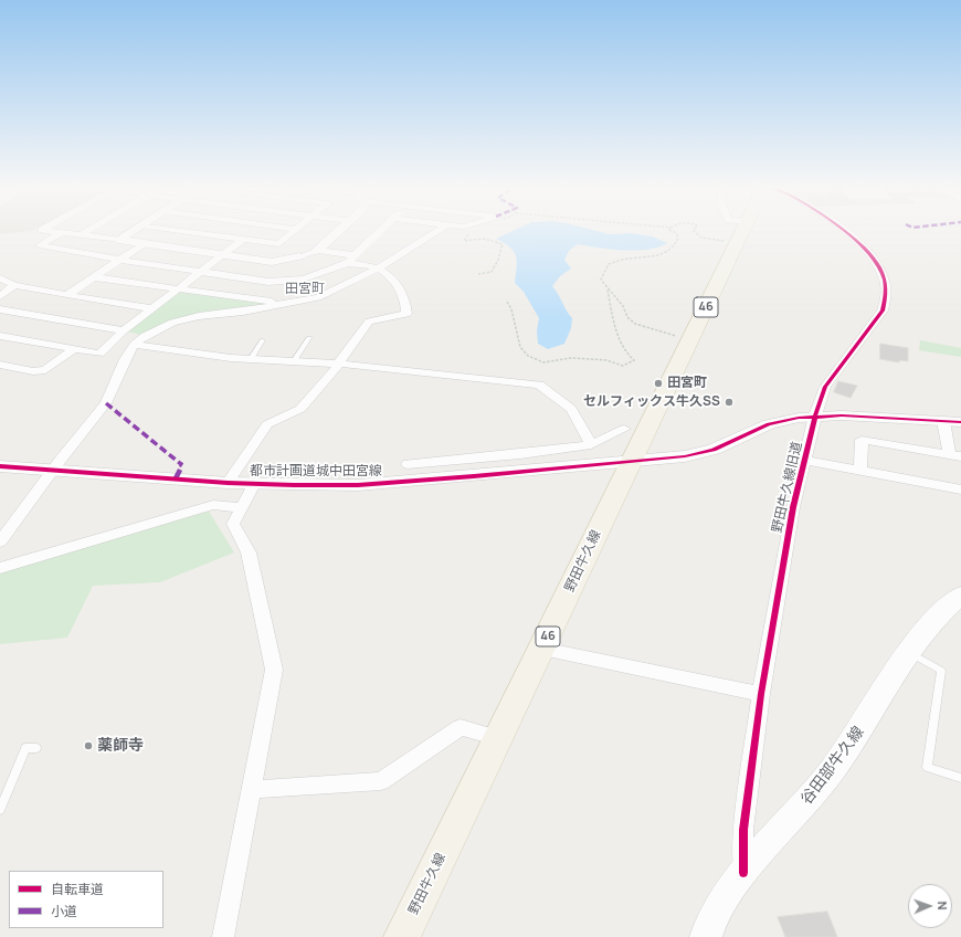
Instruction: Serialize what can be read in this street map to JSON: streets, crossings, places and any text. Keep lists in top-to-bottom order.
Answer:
{
  "streets": {
    "main road": ["46", "野田牛久線", "谷田部牛久線"],
    "street": ["都市計画道城中田宮線", "野田牛久線旧道"]
  },
  "crossings": [
    ["都市計画道城中田宮線", "野田牛久線旧道"],
    ["都市計画道城中田宮線", "野田牛久線"],
    ["野田牛久線旧道", "谷田部牛久線"]
  ],
  "districts": ["田宮町"],
  "places": ["田宮町", "セルフィックス牛久SS", "薬師寺"],
  "legend": ["自転車道", "小道"],
  "north": "right"
}
